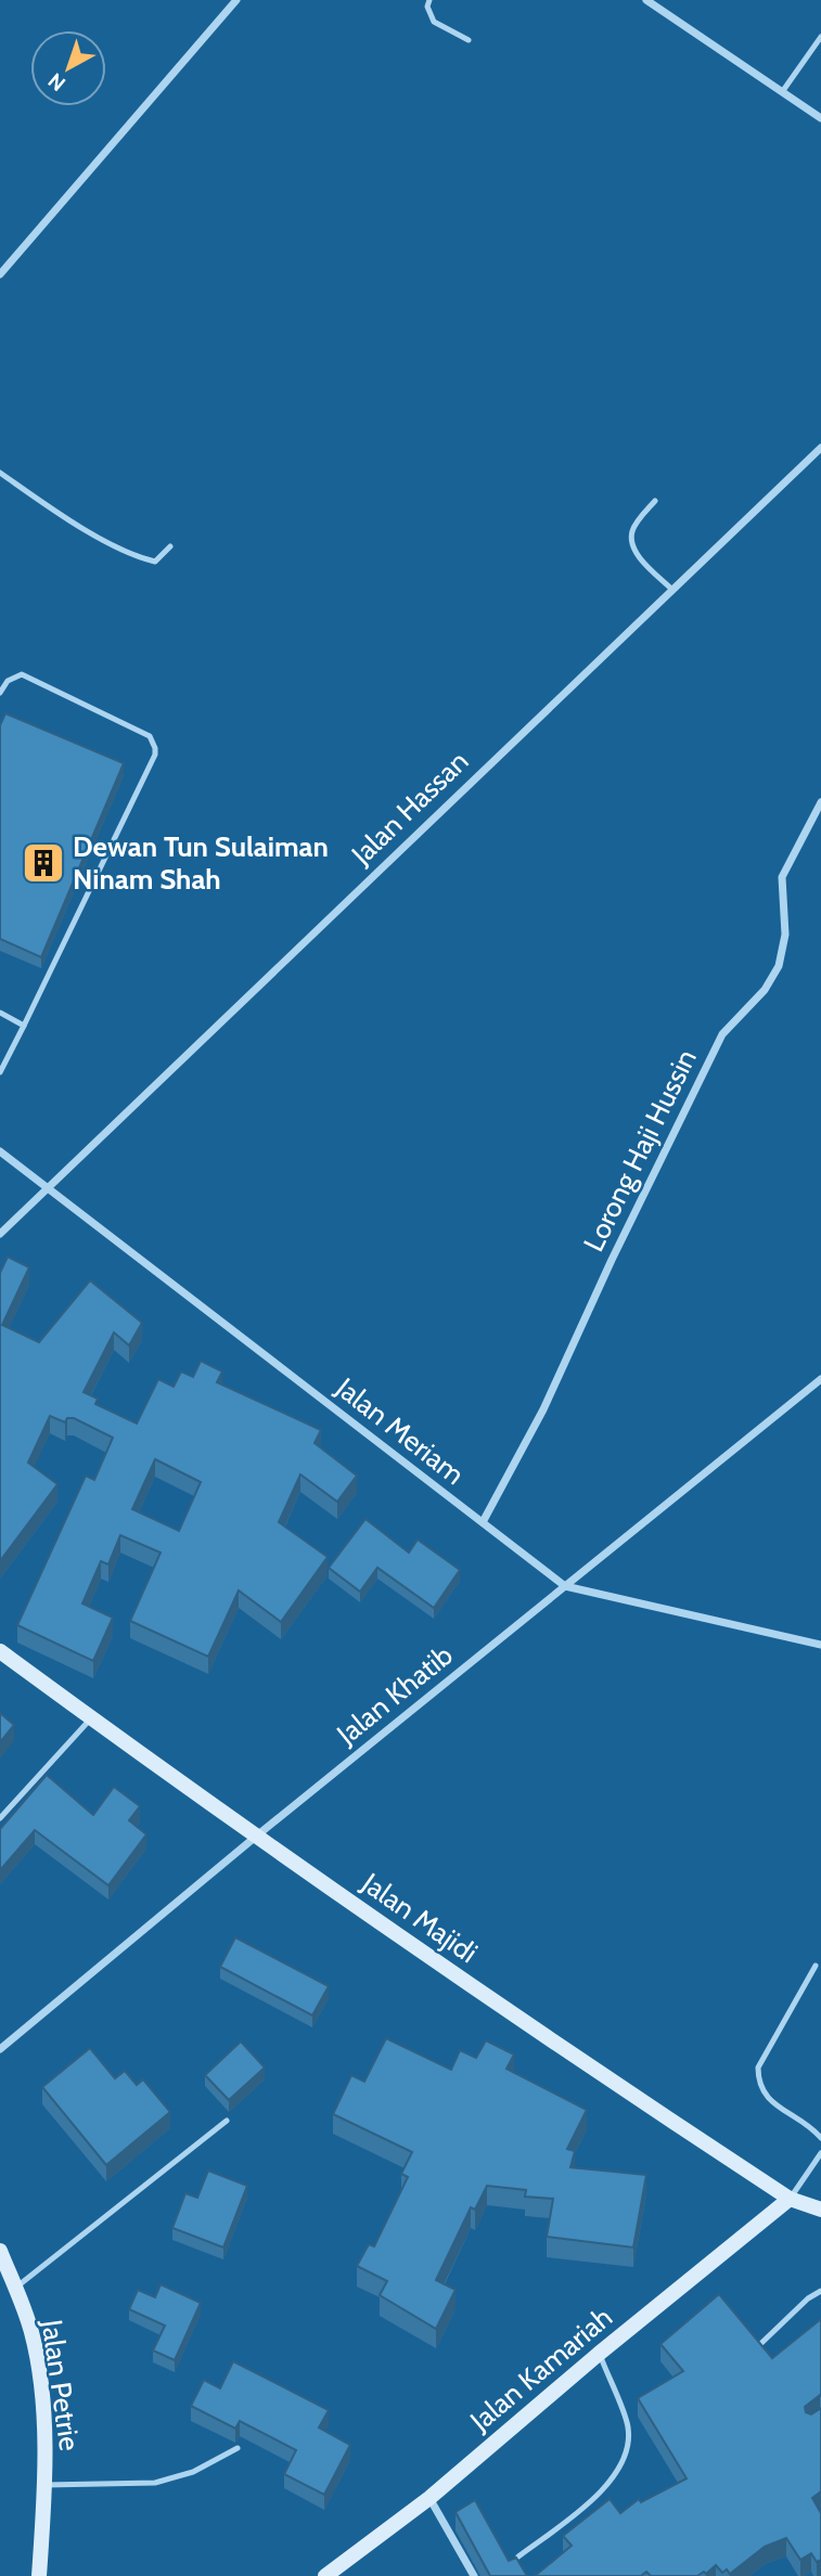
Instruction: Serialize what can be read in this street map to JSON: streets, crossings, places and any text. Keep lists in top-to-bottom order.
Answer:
{
  "streets": {
    "street": [
      "Jalan Hassan",
      "Lorong Haji Hussin",
      "Jalan Meriam",
      "Jalan Khatib",
      "Jalan Majidi",
      "Jalan Kamariah",
      "Jalan Petrie"
    ]
  },
  "crossings": [
    ["Jalan Hassan", "Jalan Meriam"],
    ["Lorong Haji Hussin", "Jalan Meriam"],
    ["Jalan Meriam", "Jalan Khatib"],
    ["Jalan Khatib", "Jalan Majidi"],
    ["Jalan Majidi", "Jalan Kamariah"]
  ],
  "places": {
    "building": ["Dewan Tun Sulaiman Ninam Shah"]
  },
  "north": "bottom left"
}
